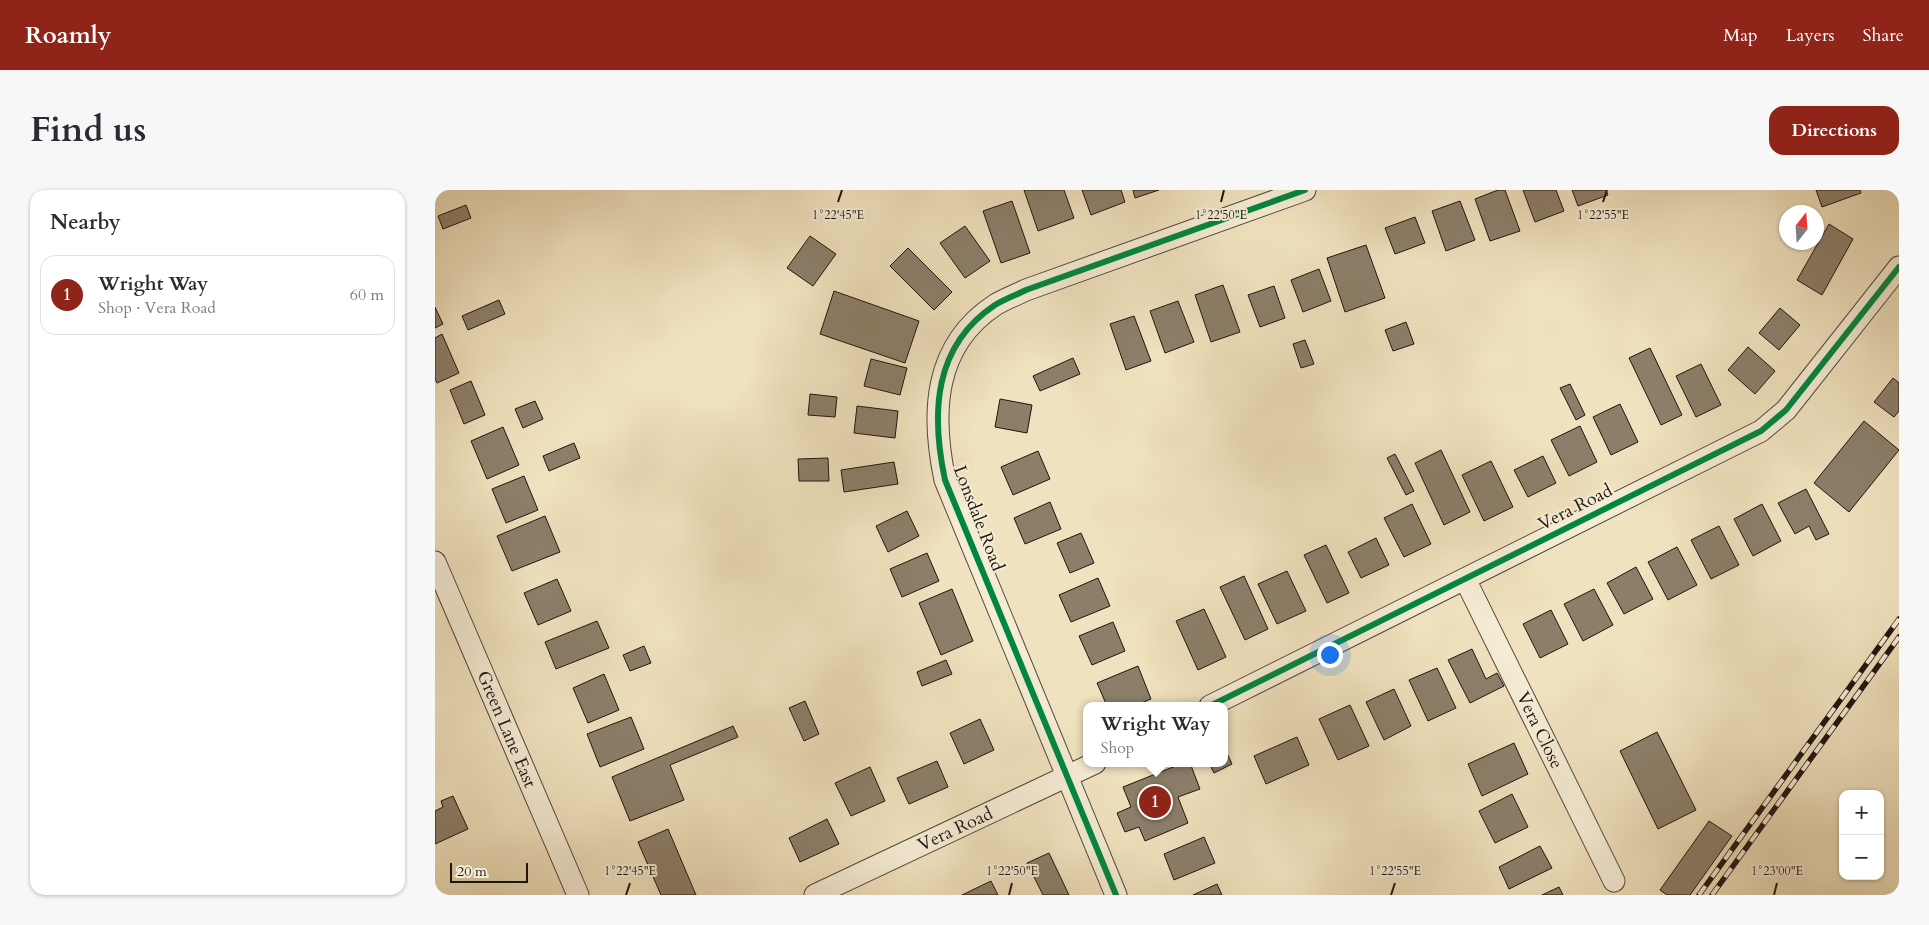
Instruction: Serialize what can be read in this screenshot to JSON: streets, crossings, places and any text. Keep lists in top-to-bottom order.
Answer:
{
  "streets": {
    "street": [
      "Vera Road",
      "Lonsdale Road",
      "Green Lane East",
      "Vera Close"
    ]
  },
  "crossings": [
    ["Vera Road", "Lonsdale Road"],
    ["Vera Road", "Vera Close"]
  ],
  "scale_bar": "20 m",
  "north": "top",
  "page": {
    "header": "Roamly",
    "nav": ["Map", "Layers", "Share"],
    "title": "Find us",
    "buttons": "Directions",
    "heading": "Nearby",
    "list": [
      {
        "mark": "1",
        "name": "Wright Way",
        "note": "Shop · Vera Road",
        "value": "60 m"
      }
    ],
    "popup": ["Wright Way", "Shop"],
    "pins": "1",
    "map_buttons": ["+", "−"],
    "scale": "20 m"
  },
  "coordinates": [
    "1°22'45\"E",
    "1°22'50\"E",
    "1°22'55\"E",
    "1°23'00\"E"
  ]
}
